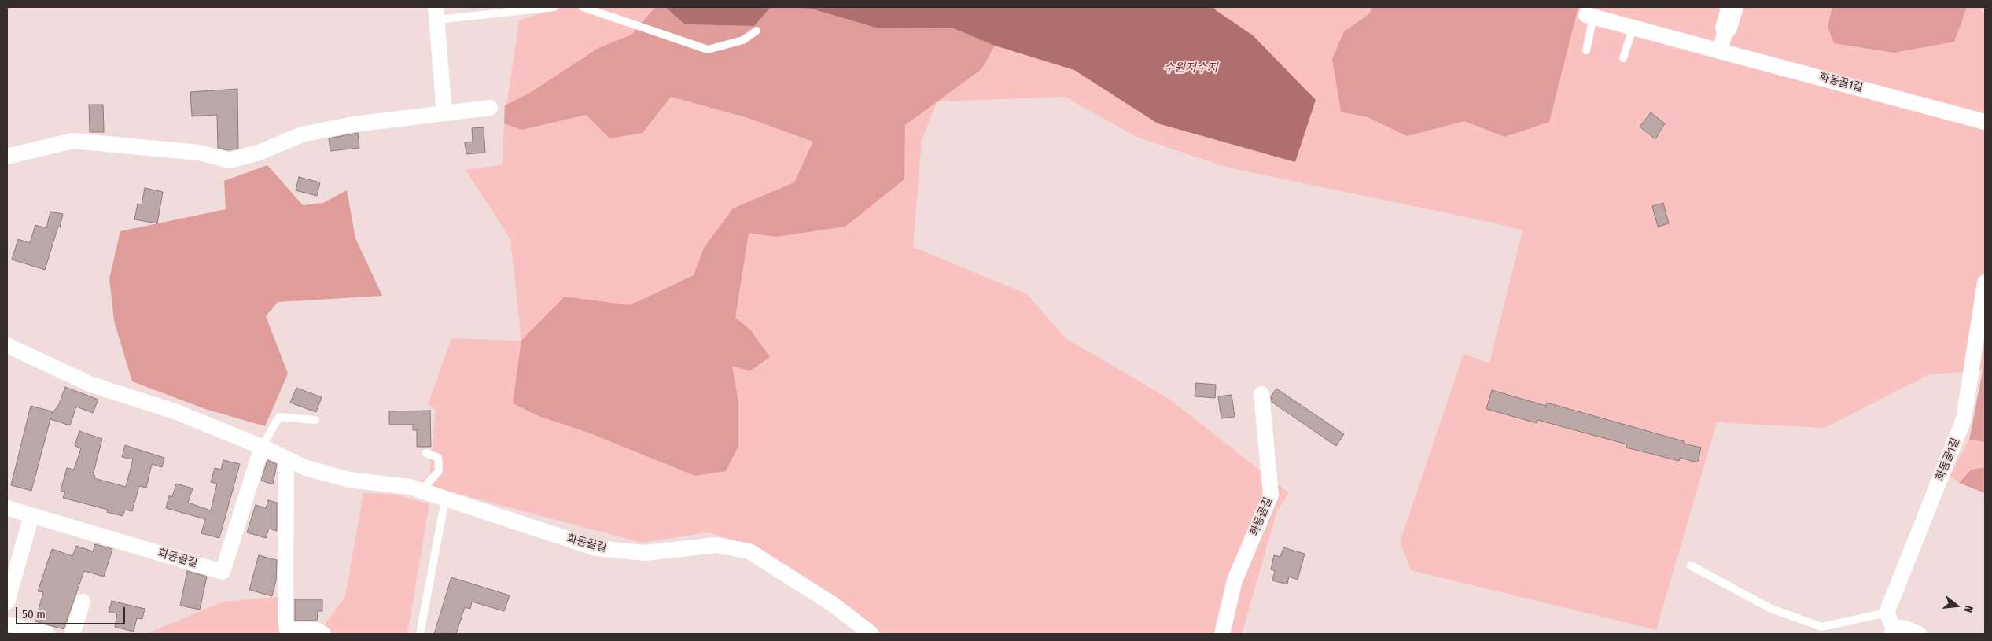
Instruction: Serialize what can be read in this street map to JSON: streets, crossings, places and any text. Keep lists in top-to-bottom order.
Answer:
{
  "streets": {
    "street": ["화동골1길", "화동골길"]
  },
  "water": ["수원저수지"],
  "scale_bar": "50 m",
  "north": "right"
}
